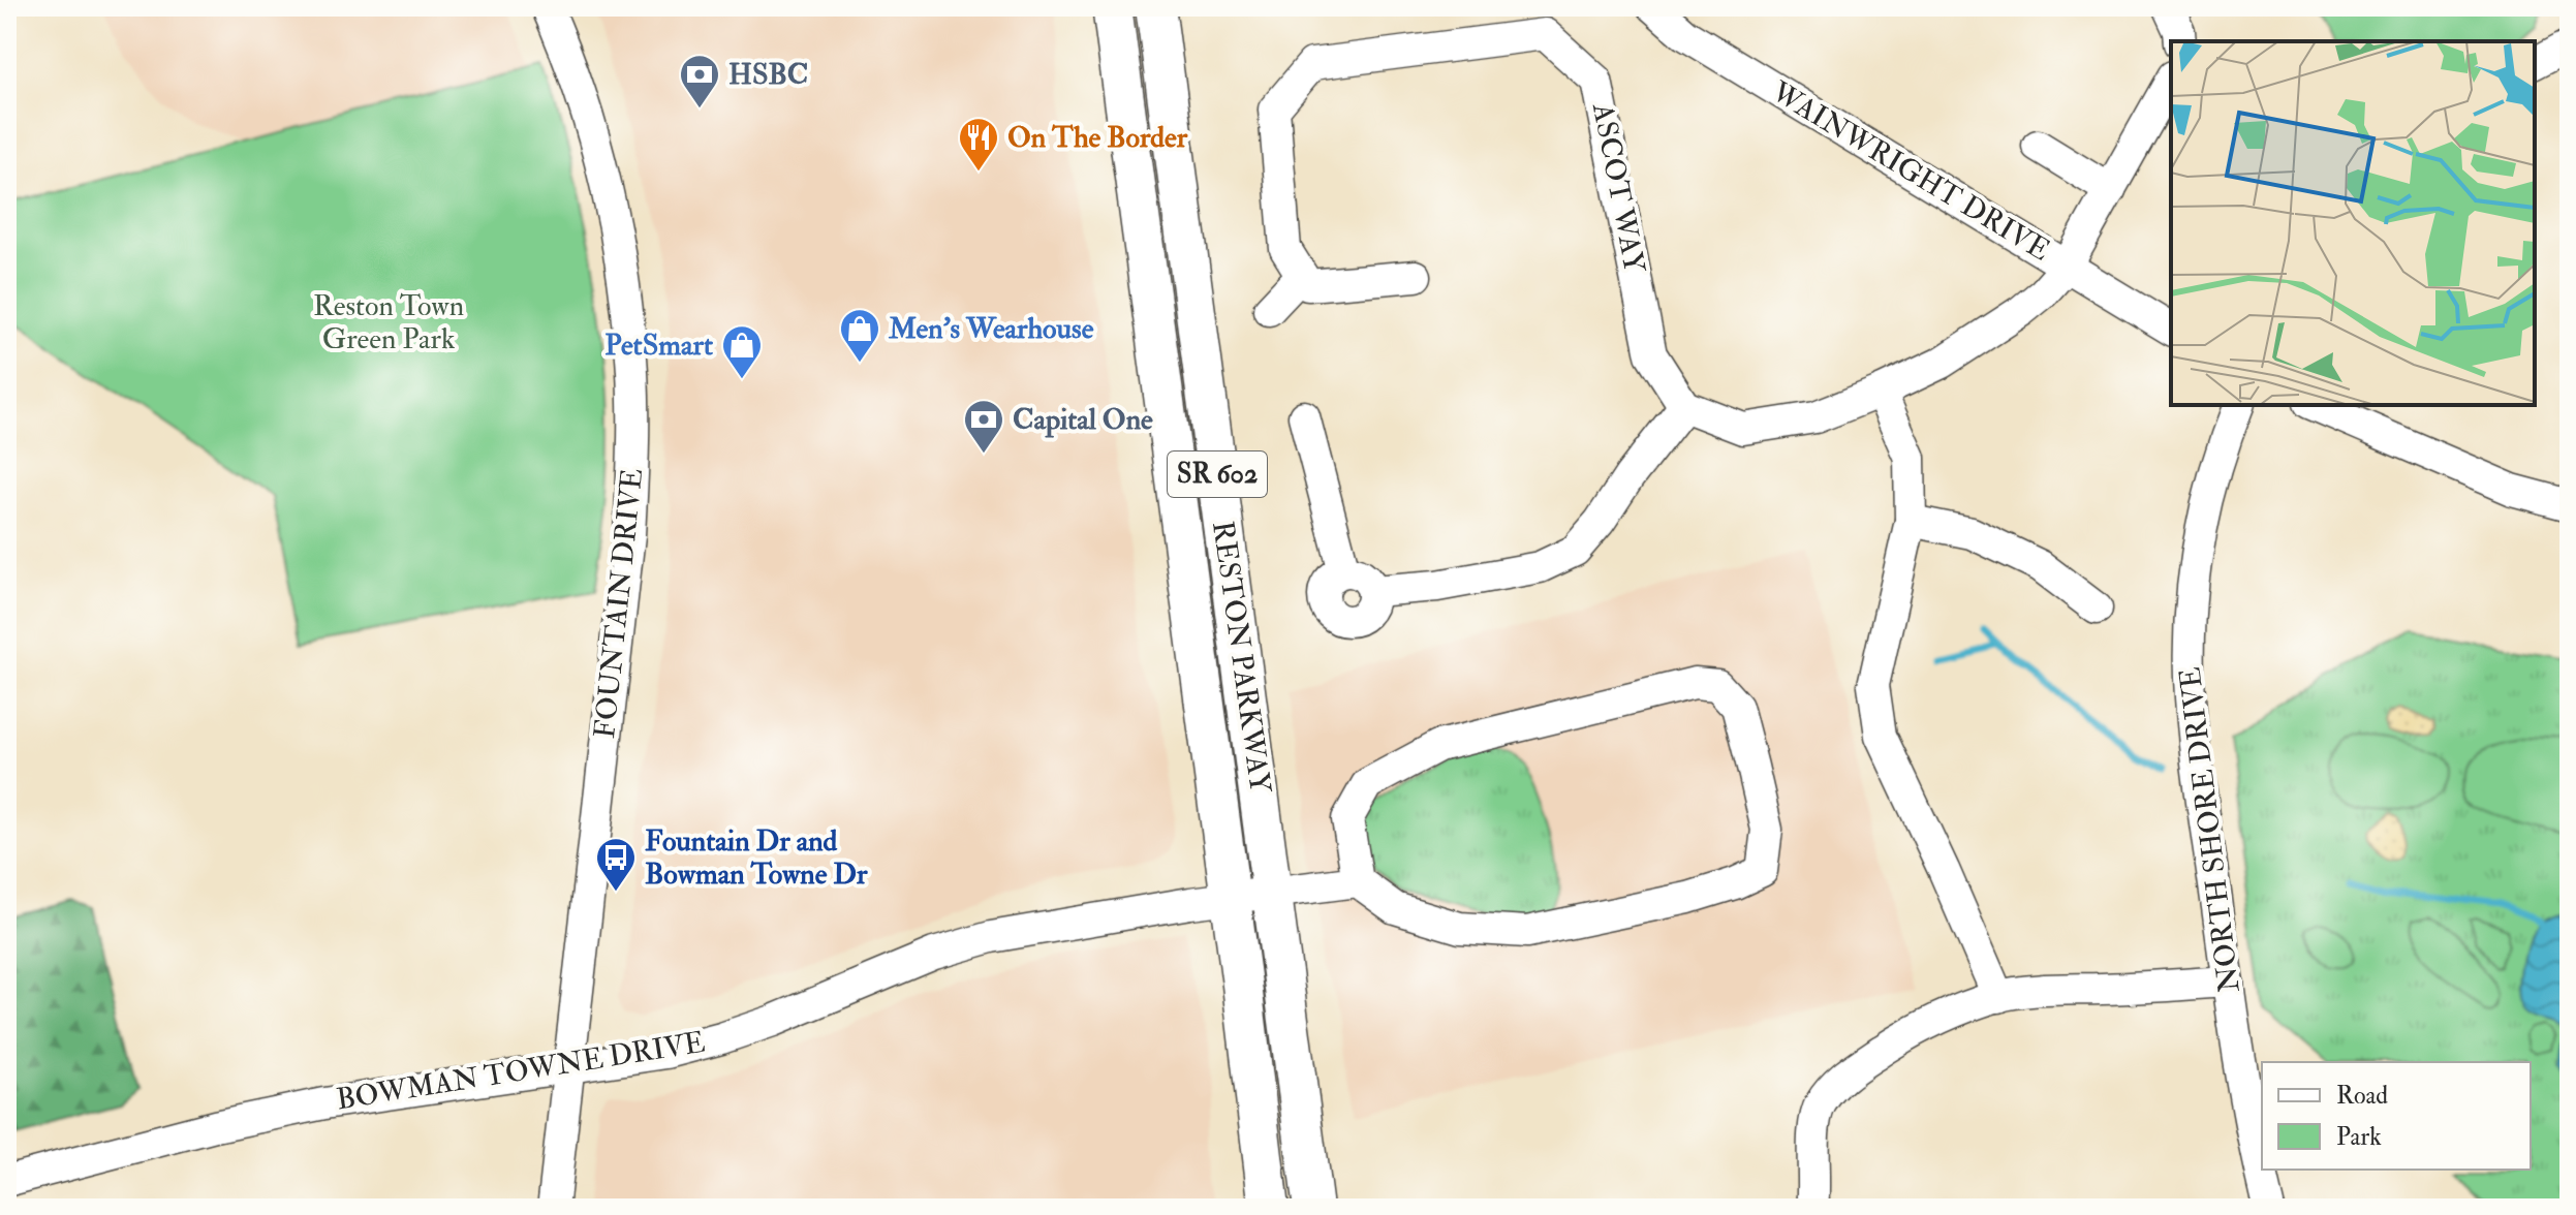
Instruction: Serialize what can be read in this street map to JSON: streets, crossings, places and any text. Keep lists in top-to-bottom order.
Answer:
{
  "streets": {
    "main road": ["SR 602", "RESTON PARKWAY"],
    "street": [
      "WAINWRIGHT DRIVE",
      "ASCOT WAY",
      "FOUNTAIN DRIVE",
      "NORTH SHORE DRIVE",
      "BOWMAN TOWNE DRIVE"
    ]
  },
  "crossings": [
    ["FOUNTAIN DRIVE", "BOWMAN TOWNE DRIVE"],
    ["RESTON PARKWAY", "BOWMAN TOWNE DRIVE"]
  ],
  "parks": ["Reston Town Green Park"],
  "places": {
    "bank": ["HSBC", "Capital One"],
    "restaurant": ["On The Border"],
    "shop": ["Men's Wearhouse", "PetSmart"],
    "bus stop": ["Fountain Dr and Bowman Towne Dr"]
  },
  "legend": ["Road", "Park"]
}
